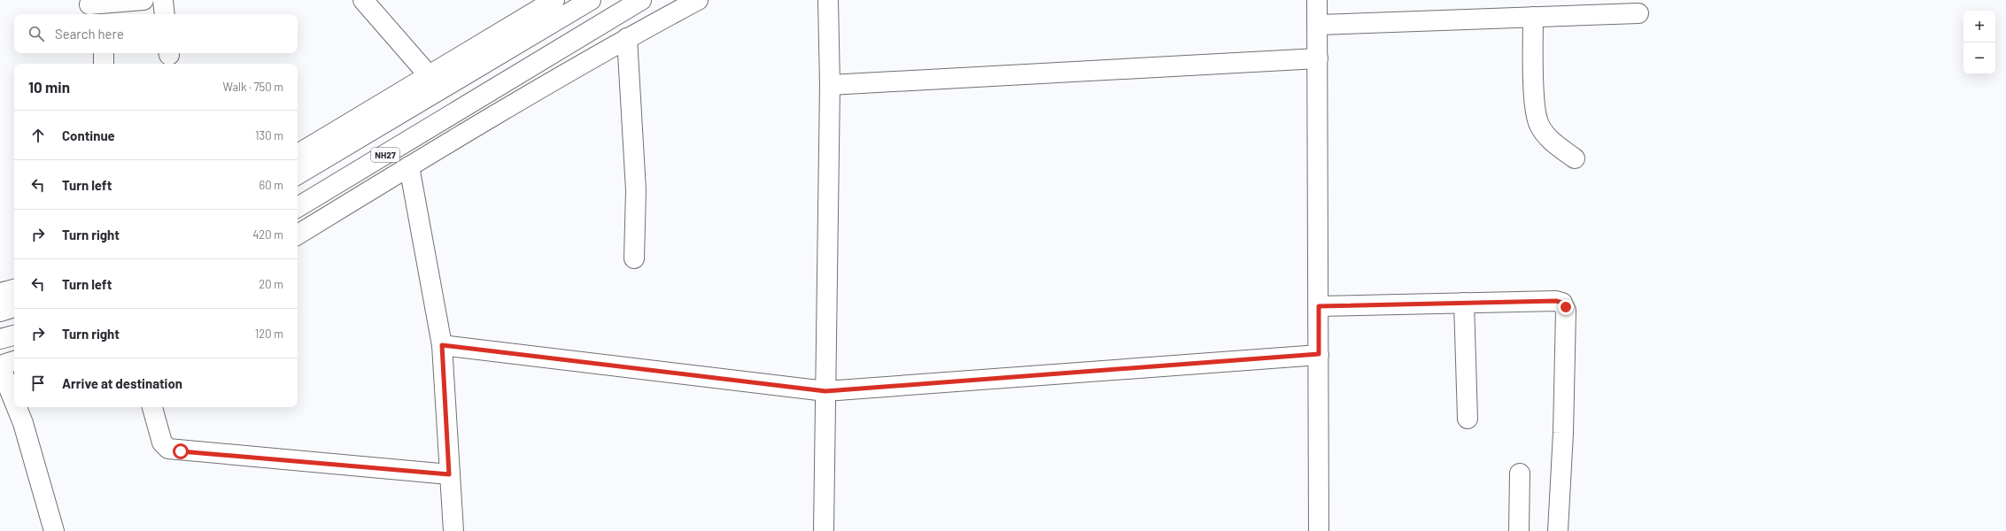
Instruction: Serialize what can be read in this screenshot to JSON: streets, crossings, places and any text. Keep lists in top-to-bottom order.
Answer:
{
  "streets": {
    "main road": ["NH27"]
  },
  "page": {
    "map_buttons": ["+", "−"],
    "search": "Search here",
    "heading": ["10 min", "Walk · 750 m"],
    "list": [
      ["Continue", "130 m"],
      ["Turn left", "60 m"],
      ["Turn right", "420 m"],
      ["Turn left", "20 m"],
      ["Turn right", "120 m"],
      "Arrive at destination"
    ]
  }
}
